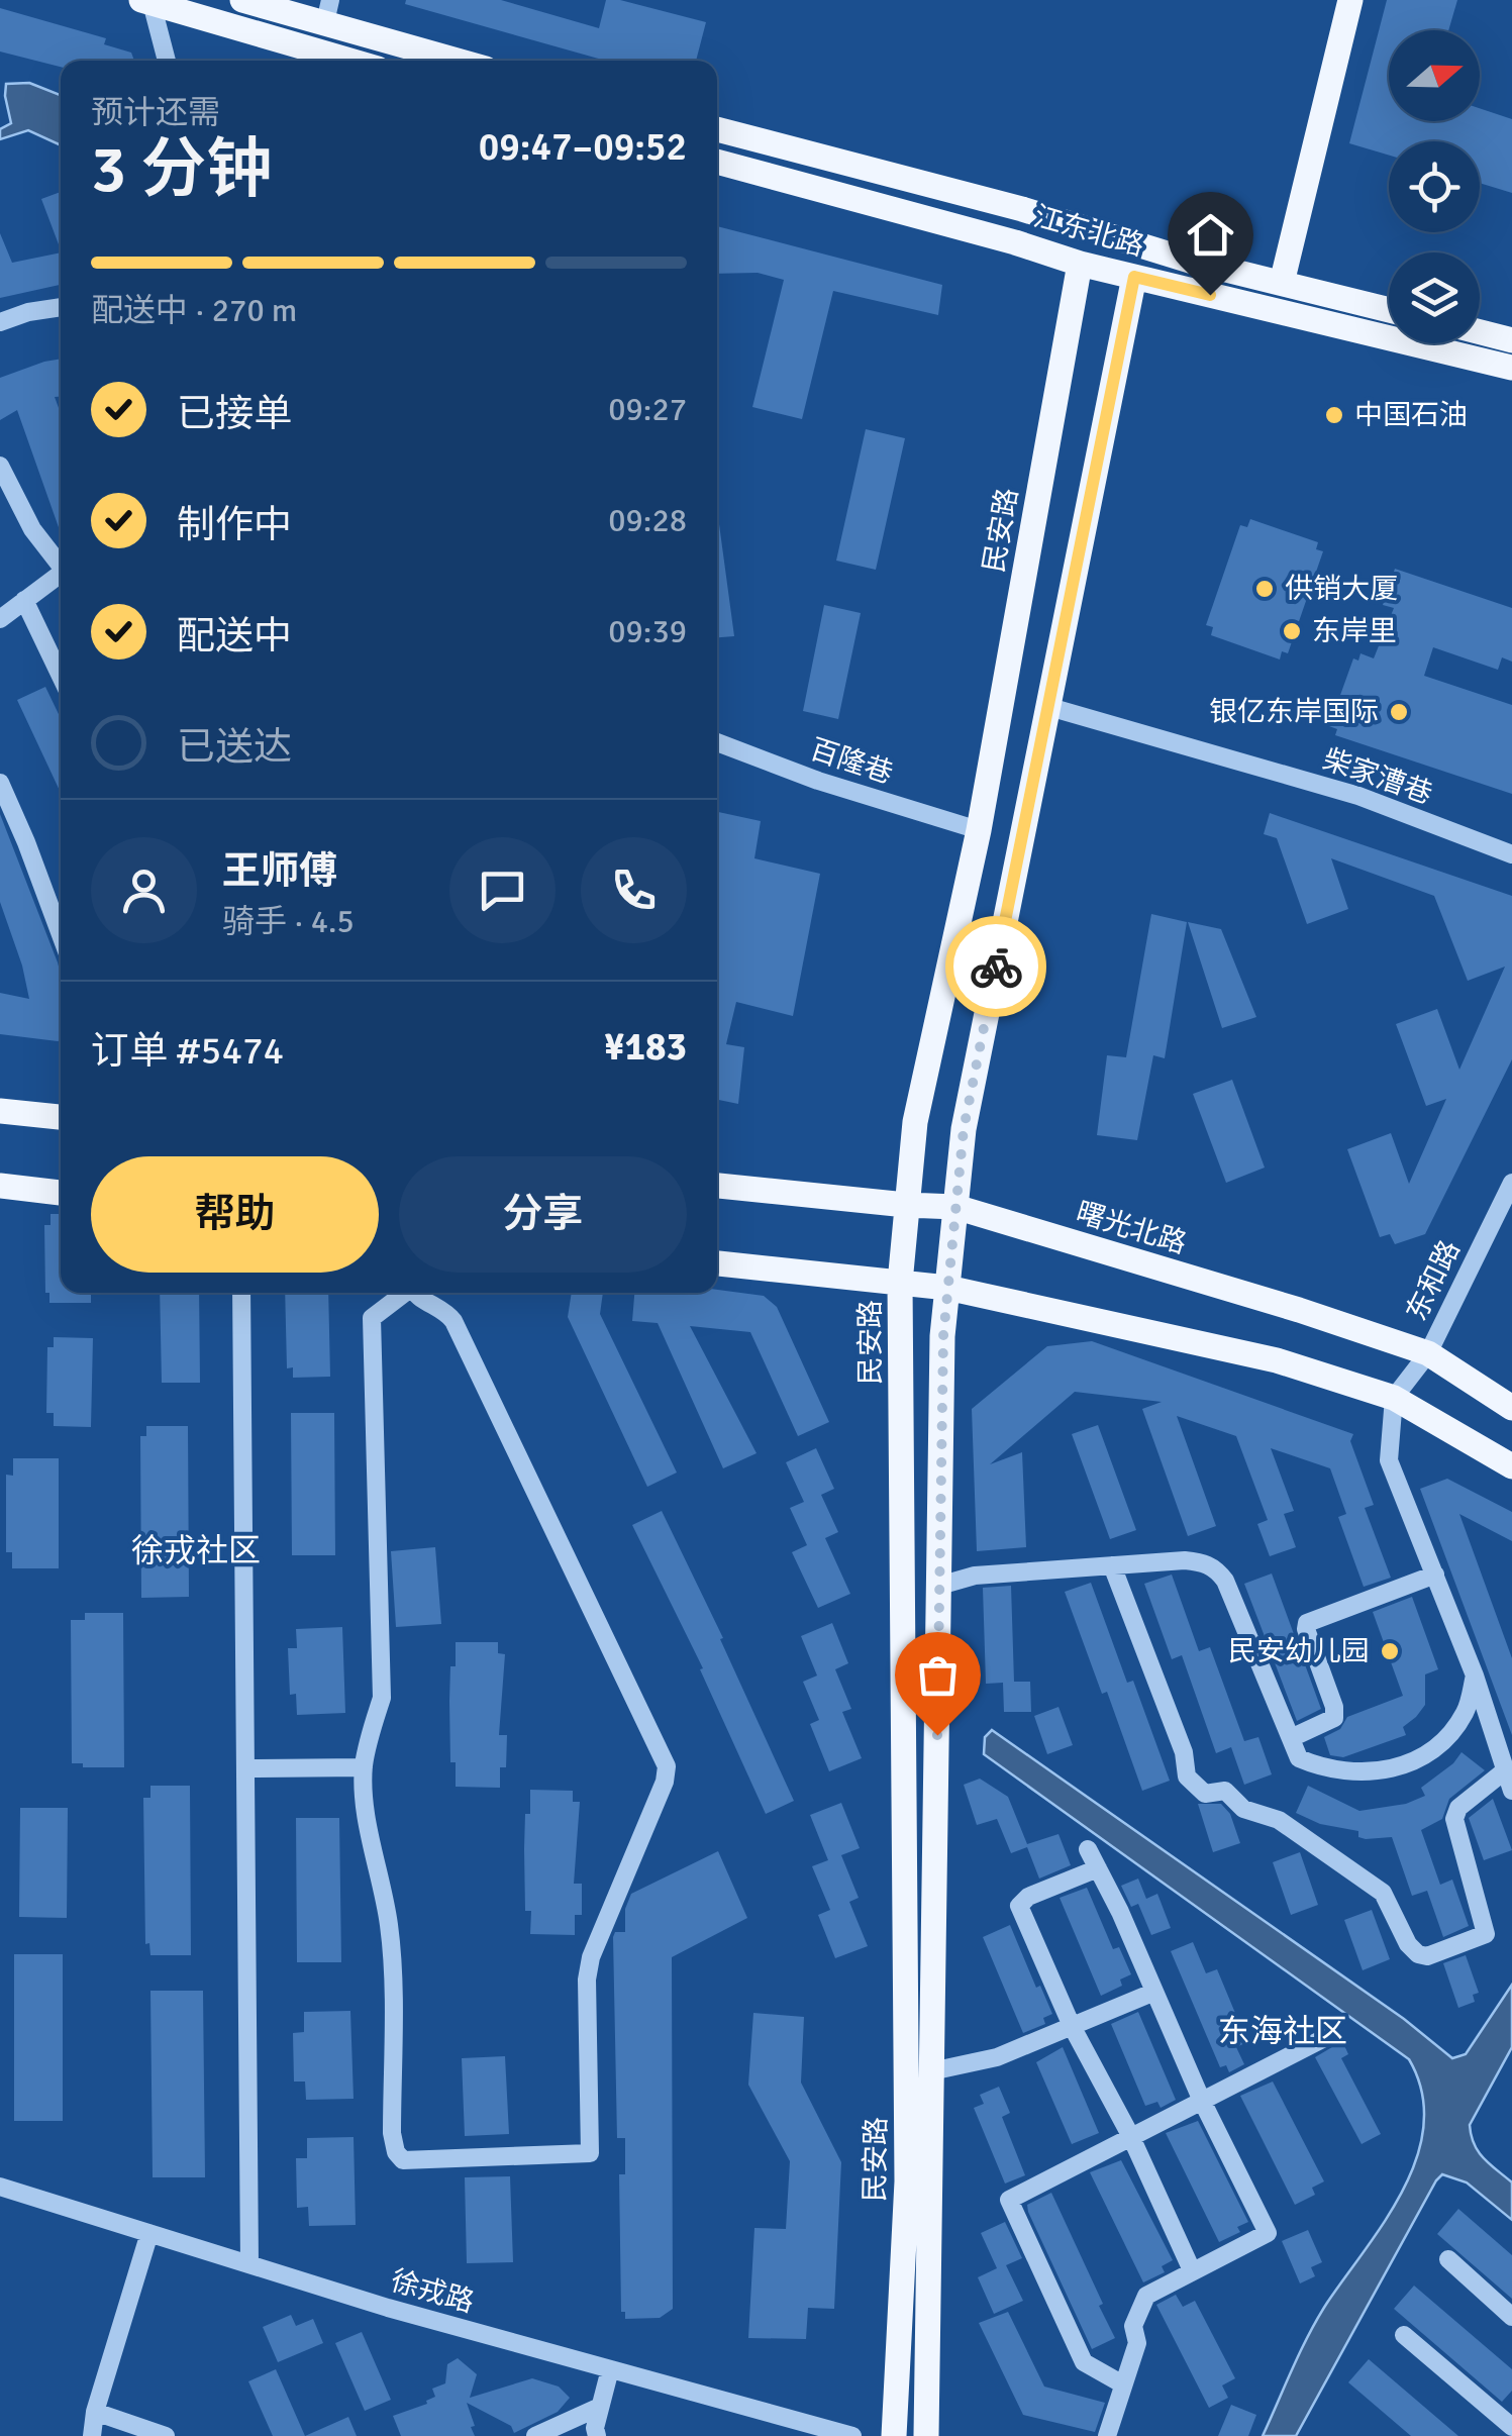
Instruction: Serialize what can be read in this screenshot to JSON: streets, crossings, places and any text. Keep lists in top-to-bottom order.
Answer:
{
  "streets": {
    "main road": ["江东北路", "民安路", "曙光北路"],
    "street": [
      "百隆巷",
      "柴家漕巷",
      "东和路",
      "徐戎路"
    ]
  },
  "crossings": [
    ["江东北路", "民安路"],
    ["民安路", "百隆巷"],
    ["民安路", "柴家漕巷"],
    ["民安路", "曙光北路"],
    ["曙光北路", "东和路"]
  ],
  "districts": ["徐戎社区", "东海社区"],
  "places": [
    "中国石油",
    "供销大厦",
    "东岸里",
    "银亿东岸国际",
    "民安幼儿园"
  ],
  "north": "right",
  "page": {
    "heading": ["3 分钟", "预计还需", "09:47–09:52"],
    "panel": [
      "王师傅",
      "骑手 · 4.5",
      "订单 #5474",
      "¥183"
    ],
    "bar": "配送中 · 270 m",
    "list": [
      ["已接单", "09:27"],
      ["制作中", "09:28"],
      ["配送中", "09:39"],
      "已送达"
    ],
    "buttons": ["帮助", "分享"]
  }
}
